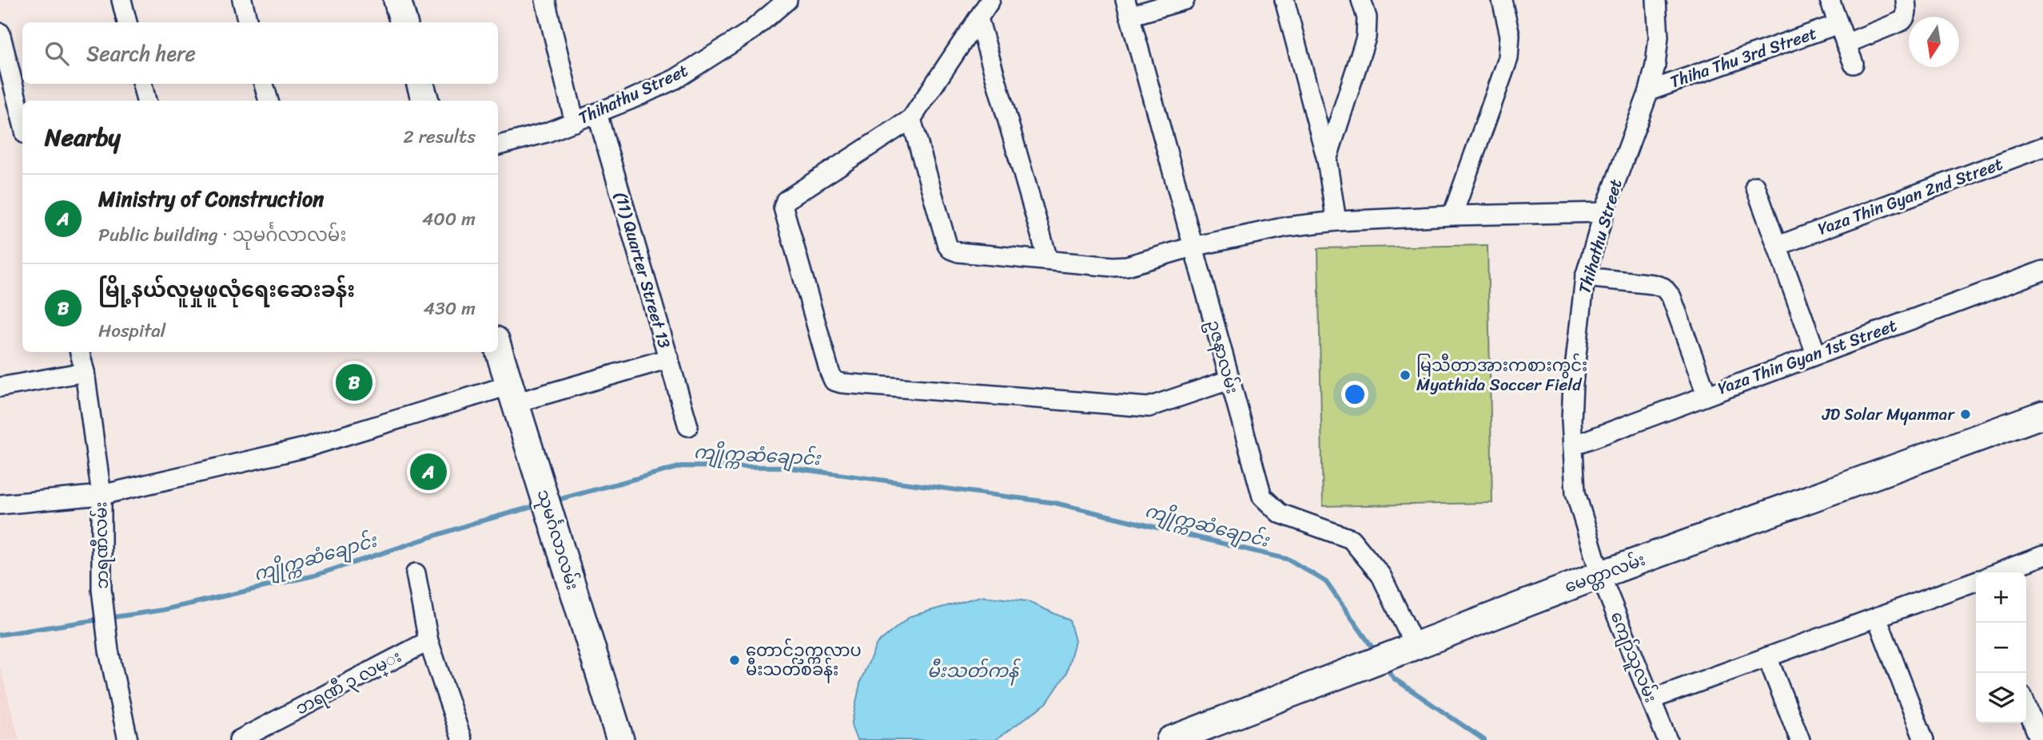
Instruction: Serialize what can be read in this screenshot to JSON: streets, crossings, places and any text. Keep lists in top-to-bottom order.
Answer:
{
  "streets": {
    "main road": ["သုမင်္ဂလာလမ်း", "မေတ္တာလမ်း"],
    "street": [
      "Thiha Thu 3rd Street",
      "Thihathu Street",
      "Yaza Thin Gyan 2nd Street",
      "(11) Quarter Street 13",
      "ဥဇနာလမ်း",
      "Yaza Thin Gyan 1st Street",
      "ဘရဏီလမ်း",
      "ကျော်သူလမ်း",
      "ဘရဏီ ၃ လမ္း"
    ]
  },
  "crossings": [
    ["Thiha Thu 3rd Street", "Thihathu Street"],
    ["Thihathu Street", "(11) Quarter Street 13"],
    ["Thihathu Street", "Yaza Thin Gyan 1st Street"],
    ["Thihathu Street", "မေတ္တာလမ်း"],
    ["Thihathu Street", "ကျော်သူလမ်း"],
    ["ဥဇနာလမ်း", "မေတ္တာလမ်း"],
    ["မေတ္တာလမ်း", "ကျော်သူလမ်း"]
  ],
  "water": ["ကျိုက္ကဆံချောင်း", "မီးသတ်ကန်"],
  "places": ["မြသီတာအားကစားကွင်း Myathida Soccer Field", "JD Solar Myanmar", "တောင်ဥက္ကလာပ မီးသတ်စခန်း"],
  "north": "bottom",
  "page": {
    "search": "Search here",
    "heading": ["Nearby", "2 results"],
    "list": [
      {
        "mark": "A",
        "name": "Ministry of Construction",
        "note": "Public building · သုမင်္ဂလာလမ်း",
        "value": "400 m"
      },
      {
        "mark": "B",
        "name": "မြို့နယ်လူမှုဖူလုံရေးဆေးခန်း",
        "note": "Hospital",
        "value": "430 m"
      }
    ],
    "pins": ["B", "A"],
    "map_buttons": ["+", "−"]
  }
}
